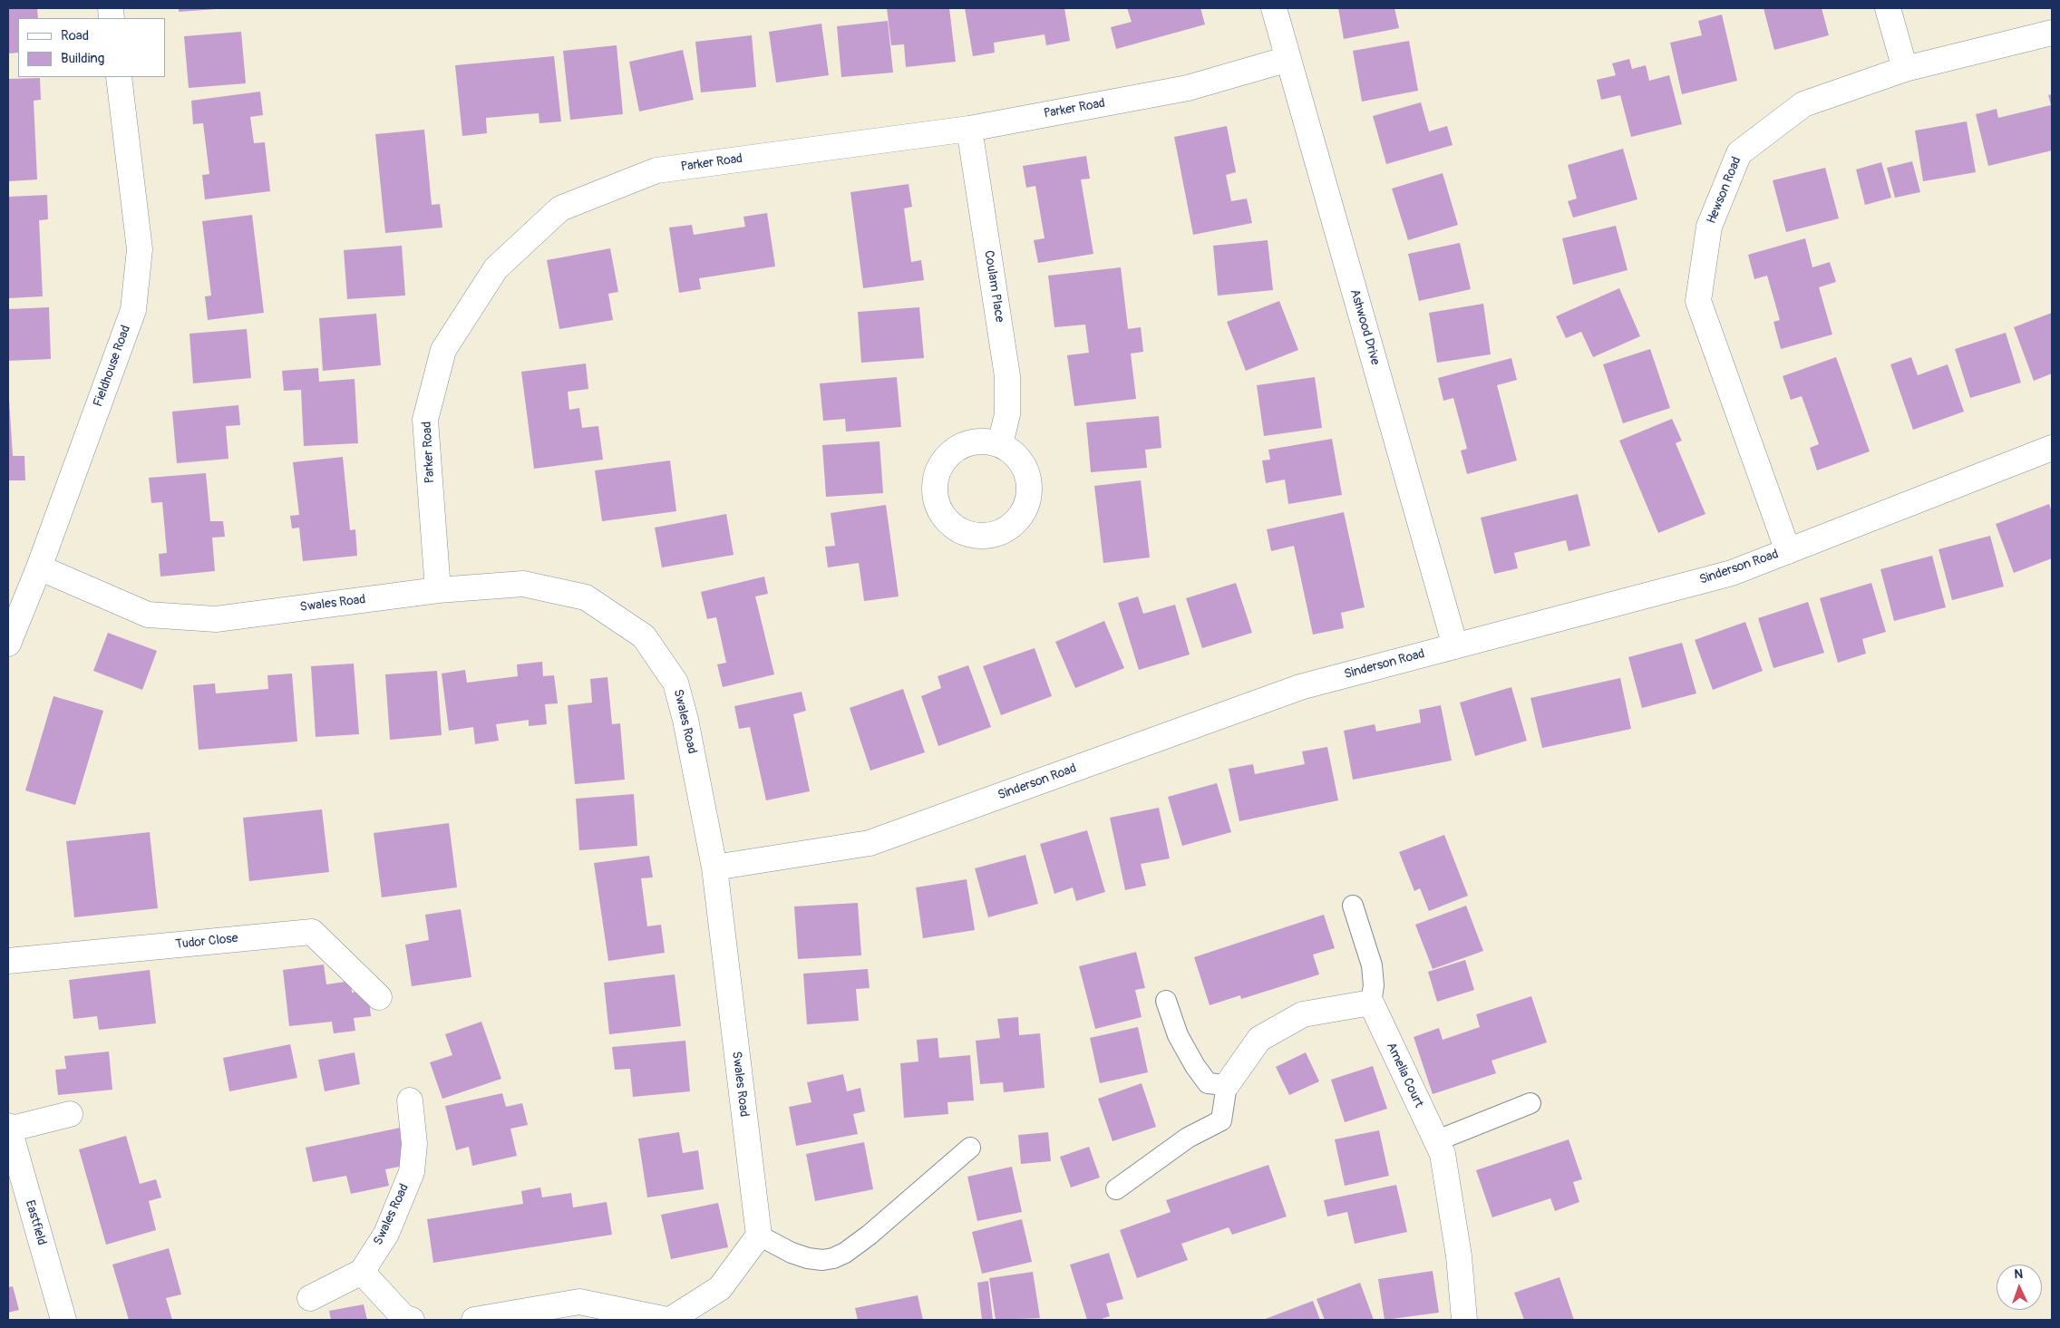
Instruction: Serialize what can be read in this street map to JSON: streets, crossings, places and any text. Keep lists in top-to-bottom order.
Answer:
{
  "streets": {
    "street": [
      "Parker Road",
      "Hewson Road",
      "Coulam Place",
      "Ashwood Drive",
      "Fieldhouse Road",
      "Sinderson Road",
      "Swales Road",
      "Tudor Close",
      "Amelia Court",
      "Eastfield"
    ]
  },
  "crossings": [
    ["Parker Road", "Coulam Place"],
    ["Parker Road", "Ashwood Drive"],
    ["Parker Road", "Swales Road"],
    ["Hewson Road", "Sinderson Road"],
    ["Ashwood Drive", "Sinderson Road"],
    ["Fieldhouse Road", "Swales Road"],
    ["Sinderson Road", "Swales Road"]
  ],
  "legend": ["Road", "Building"],
  "north": "top"
}
